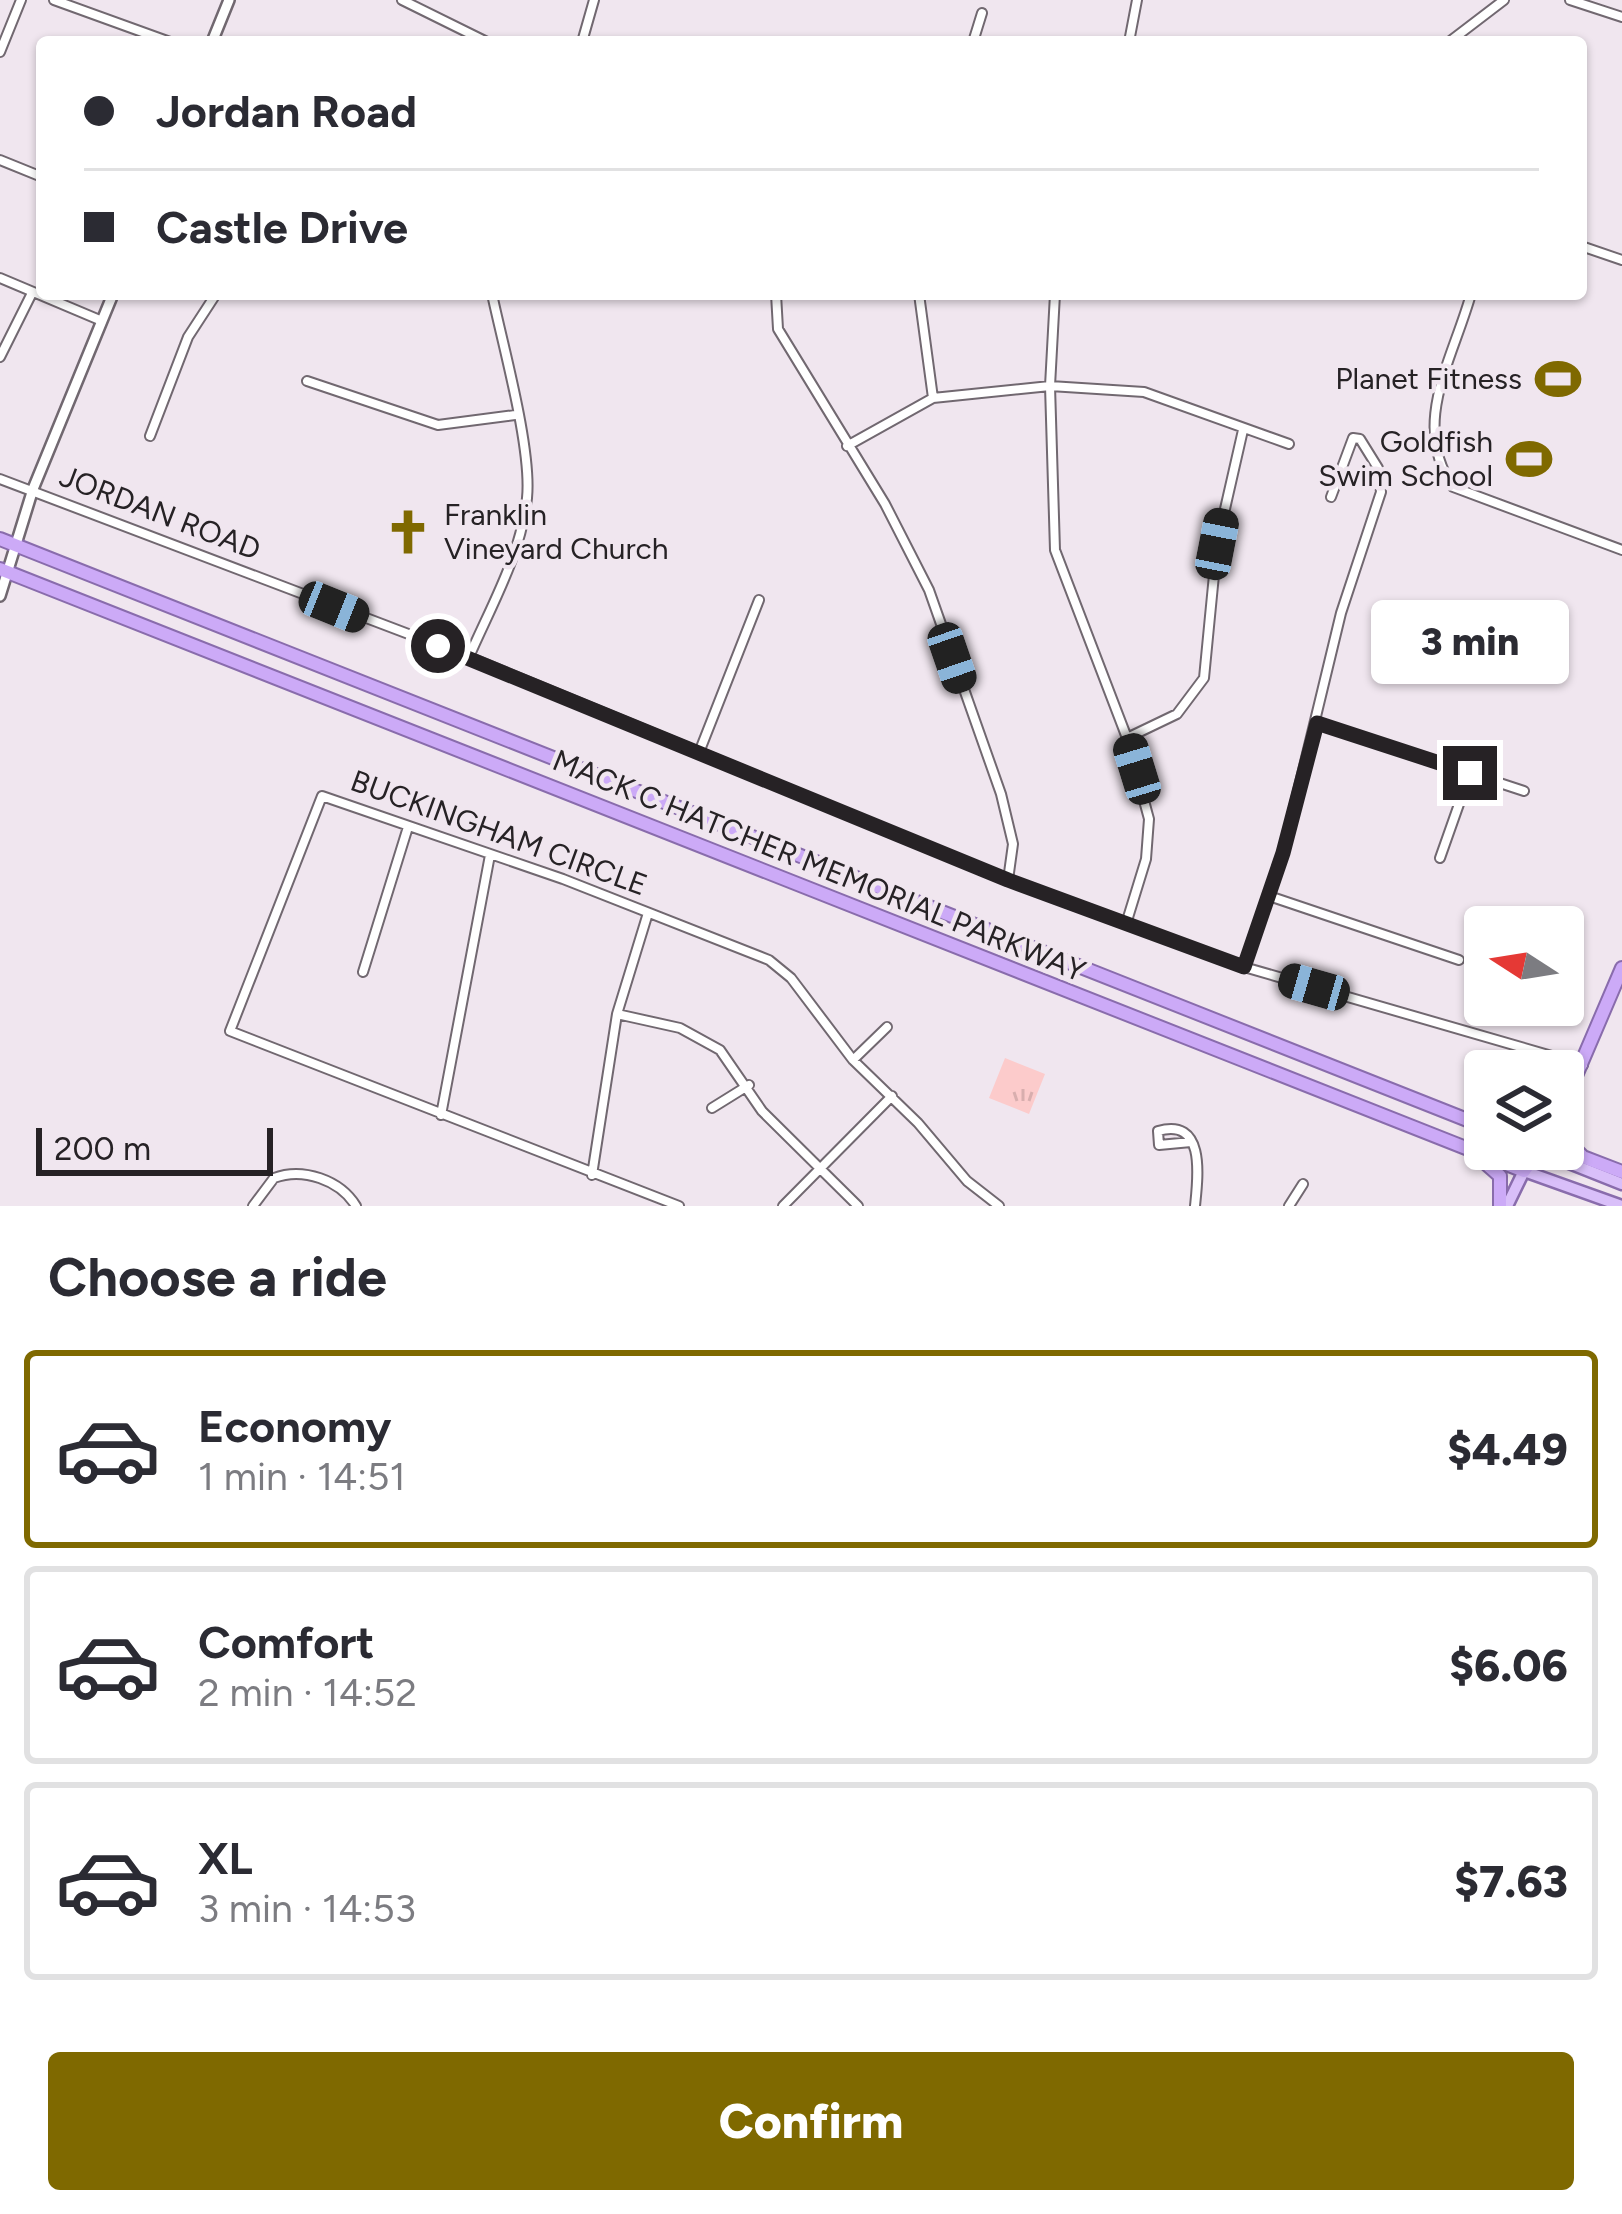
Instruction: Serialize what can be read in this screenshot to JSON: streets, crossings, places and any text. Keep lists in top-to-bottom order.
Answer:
{
  "streets": {
    "highway": ["MACK C HATCHER MEMORIAL PARKWAY"],
    "street": ["JORDAN ROAD", "BUCKINGHAM CIRCLE"]
  },
  "places": {
    "sports": ["Planet Fitness", "Goldfish Swim School"],
    "church": ["Franklin Vineyard Church"]
  },
  "scale_bar": "200 m",
  "north": "left",
  "page": {
    "banner": ["Jordan Road", "Castle Drive"],
    "bubble": "3 min",
    "scale": "200 m",
    "heading": "Choose a ride",
    "list": [
      {
        "name": "Economy",
        "note": "1 min · 14:51",
        "value": "$4.49"
      },
      {
        "name": "Comfort",
        "note": "2 min · 14:52",
        "value": "$6.06"
      },
      {
        "name": "XL",
        "note": "3 min · 14:53",
        "value": "$7.63"
      }
    ],
    "buttons": "Confirm"
  }
}
